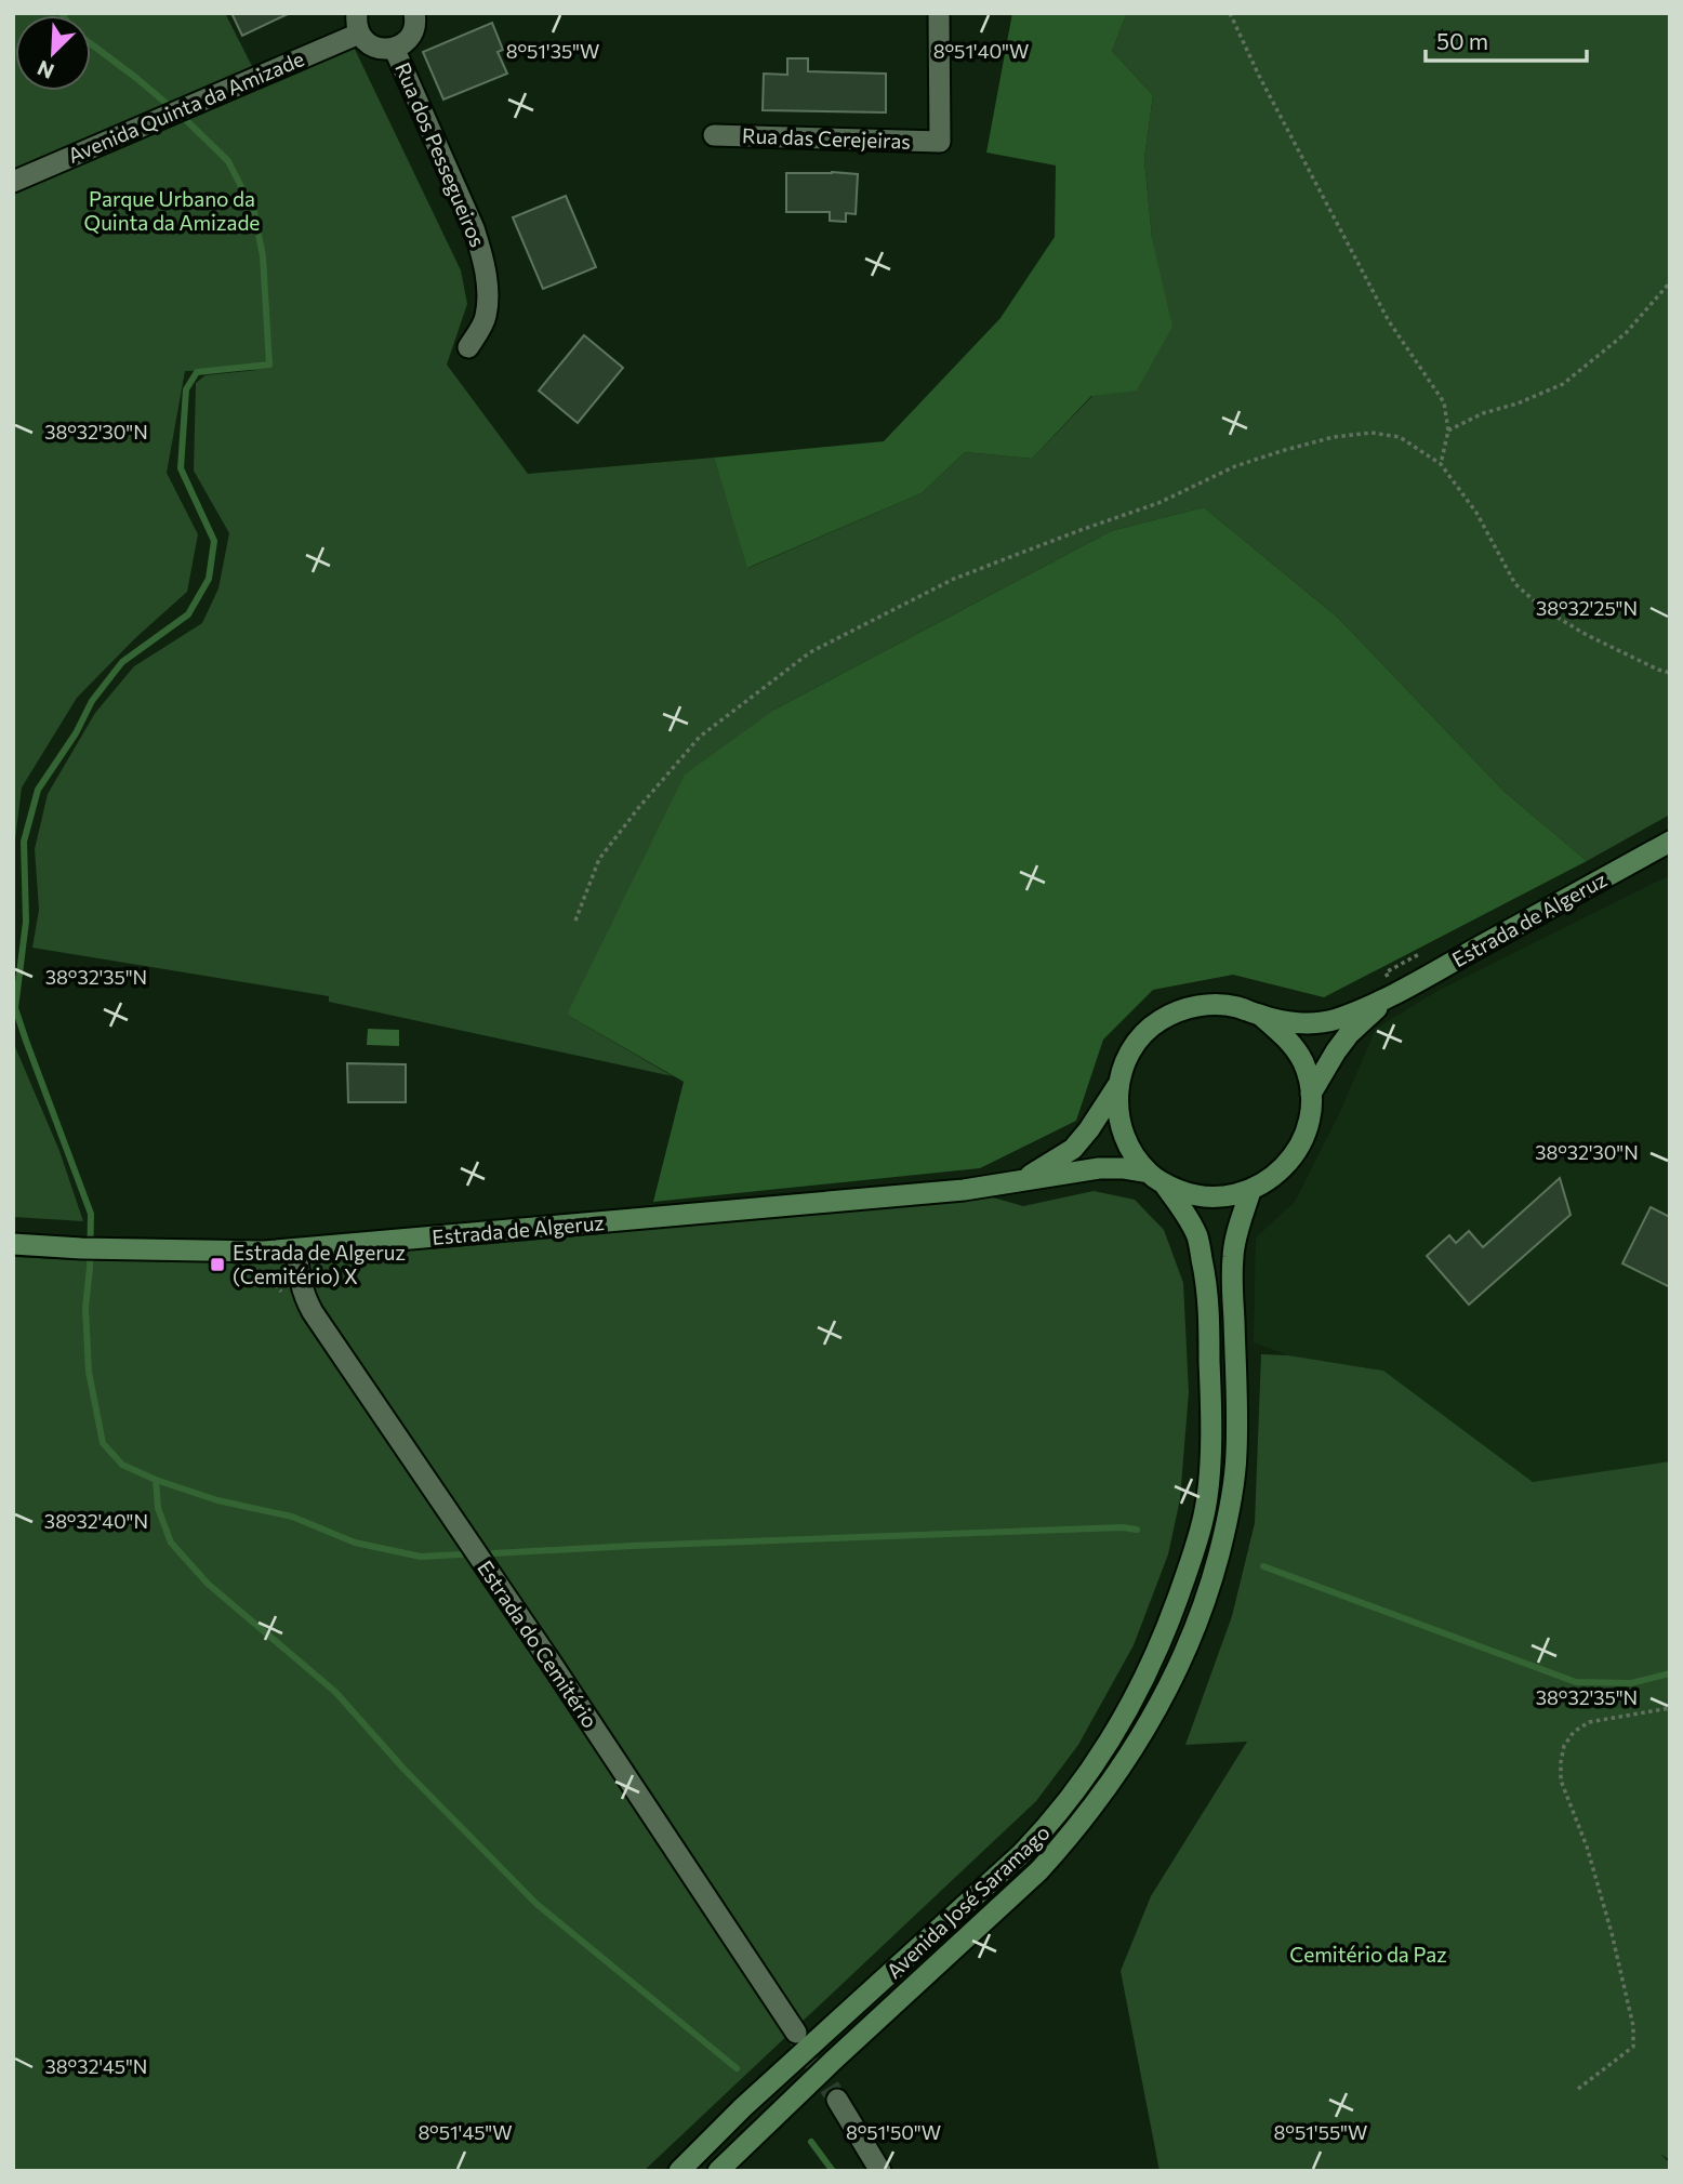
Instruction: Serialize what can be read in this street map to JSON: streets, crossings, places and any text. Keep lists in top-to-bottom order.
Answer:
{
  "streets": {
    "main road": ["Estrada de Algeruz", "Avenida José Saramago"],
    "street": [
      "Avenida Quinta da Amizade",
      "Rua das Cerejeiras",
      "Rua dos Pessegueiros",
      "Estrada do Cemitério"
    ]
  },
  "crossings": [
    ["Avenida Quinta da Amizade", "Rua dos Pessegueiros"],
    ["Estrada de Algeruz", "Estrada do Cemitério"],
    ["Estrada de Algeruz", "Avenida José Saramago"]
  ],
  "parks": ["Parque Urbano da Quinta da Amizade", "Cemitério da Paz"],
  "places": {
    "transit": ["Estrada de Algeruz (Cemitério) X"]
  },
  "scale_bar": "50 m",
  "north": "bottom left",
  "coordinates": [
    "8°51'35\"W",
    "8°51'40\"W",
    "38°32'30\"N",
    "38°32'25\"N",
    "38°32'35\"N",
    "38°32'40\"N",
    "38°32'45\"N",
    "8°51'45\"W",
    "8°51'50\"W",
    "8°51'55\"W"
  ]
}
